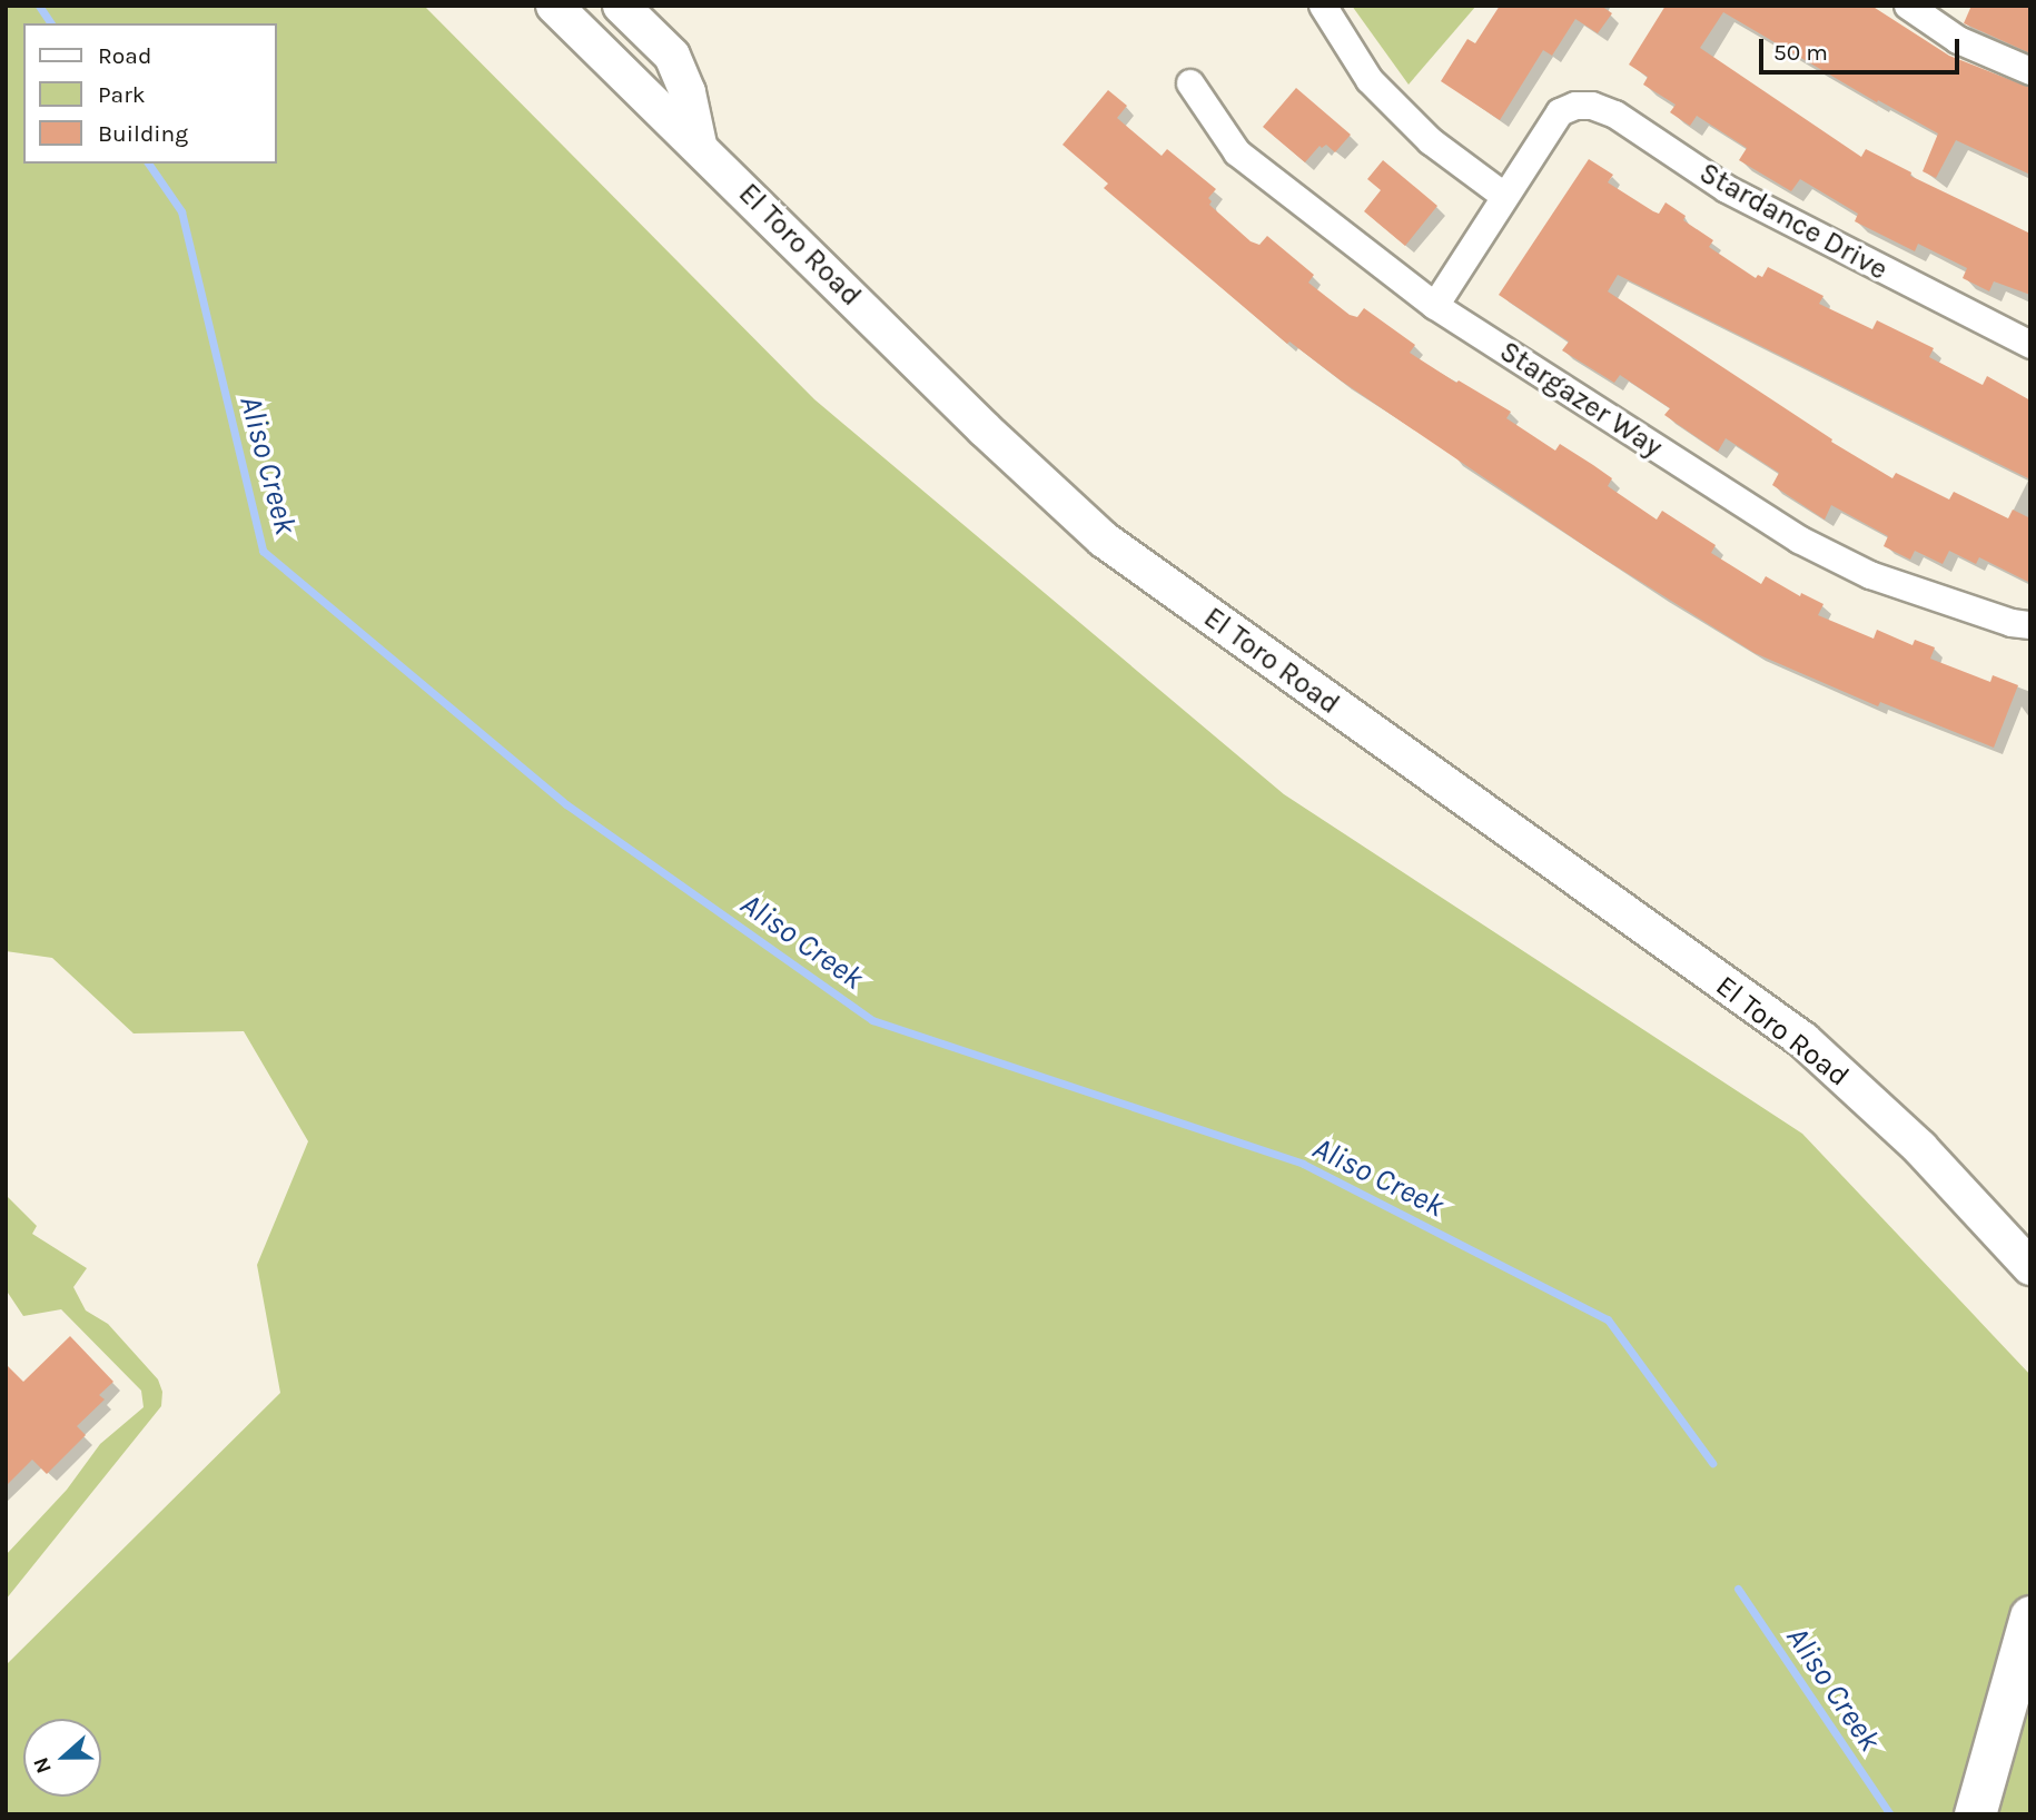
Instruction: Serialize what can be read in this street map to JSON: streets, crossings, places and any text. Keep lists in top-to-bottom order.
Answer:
{
  "streets": {
    "main road": ["El Toro Road"],
    "street": ["Stardance Drive", "Stargazer Way"]
  },
  "water": ["Aliso Creek"],
  "legend": ["Road", "Park", "Building"],
  "scale_bar": "50 m",
  "north": "left"
}
